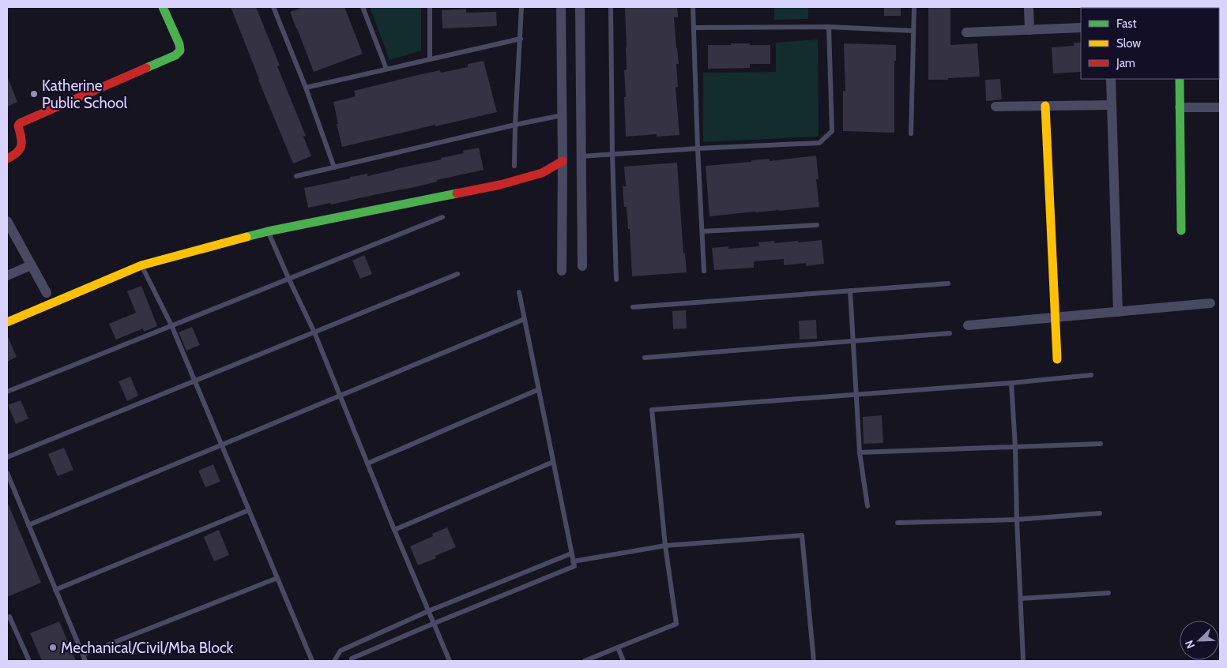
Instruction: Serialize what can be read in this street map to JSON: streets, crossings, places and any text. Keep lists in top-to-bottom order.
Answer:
{
  "places": ["Katherine Public School", "Mechanical/Civil/Mba Block"],
  "legend": ["Fast", "Slow", "Jam"],
  "north": "bottom left"
}
